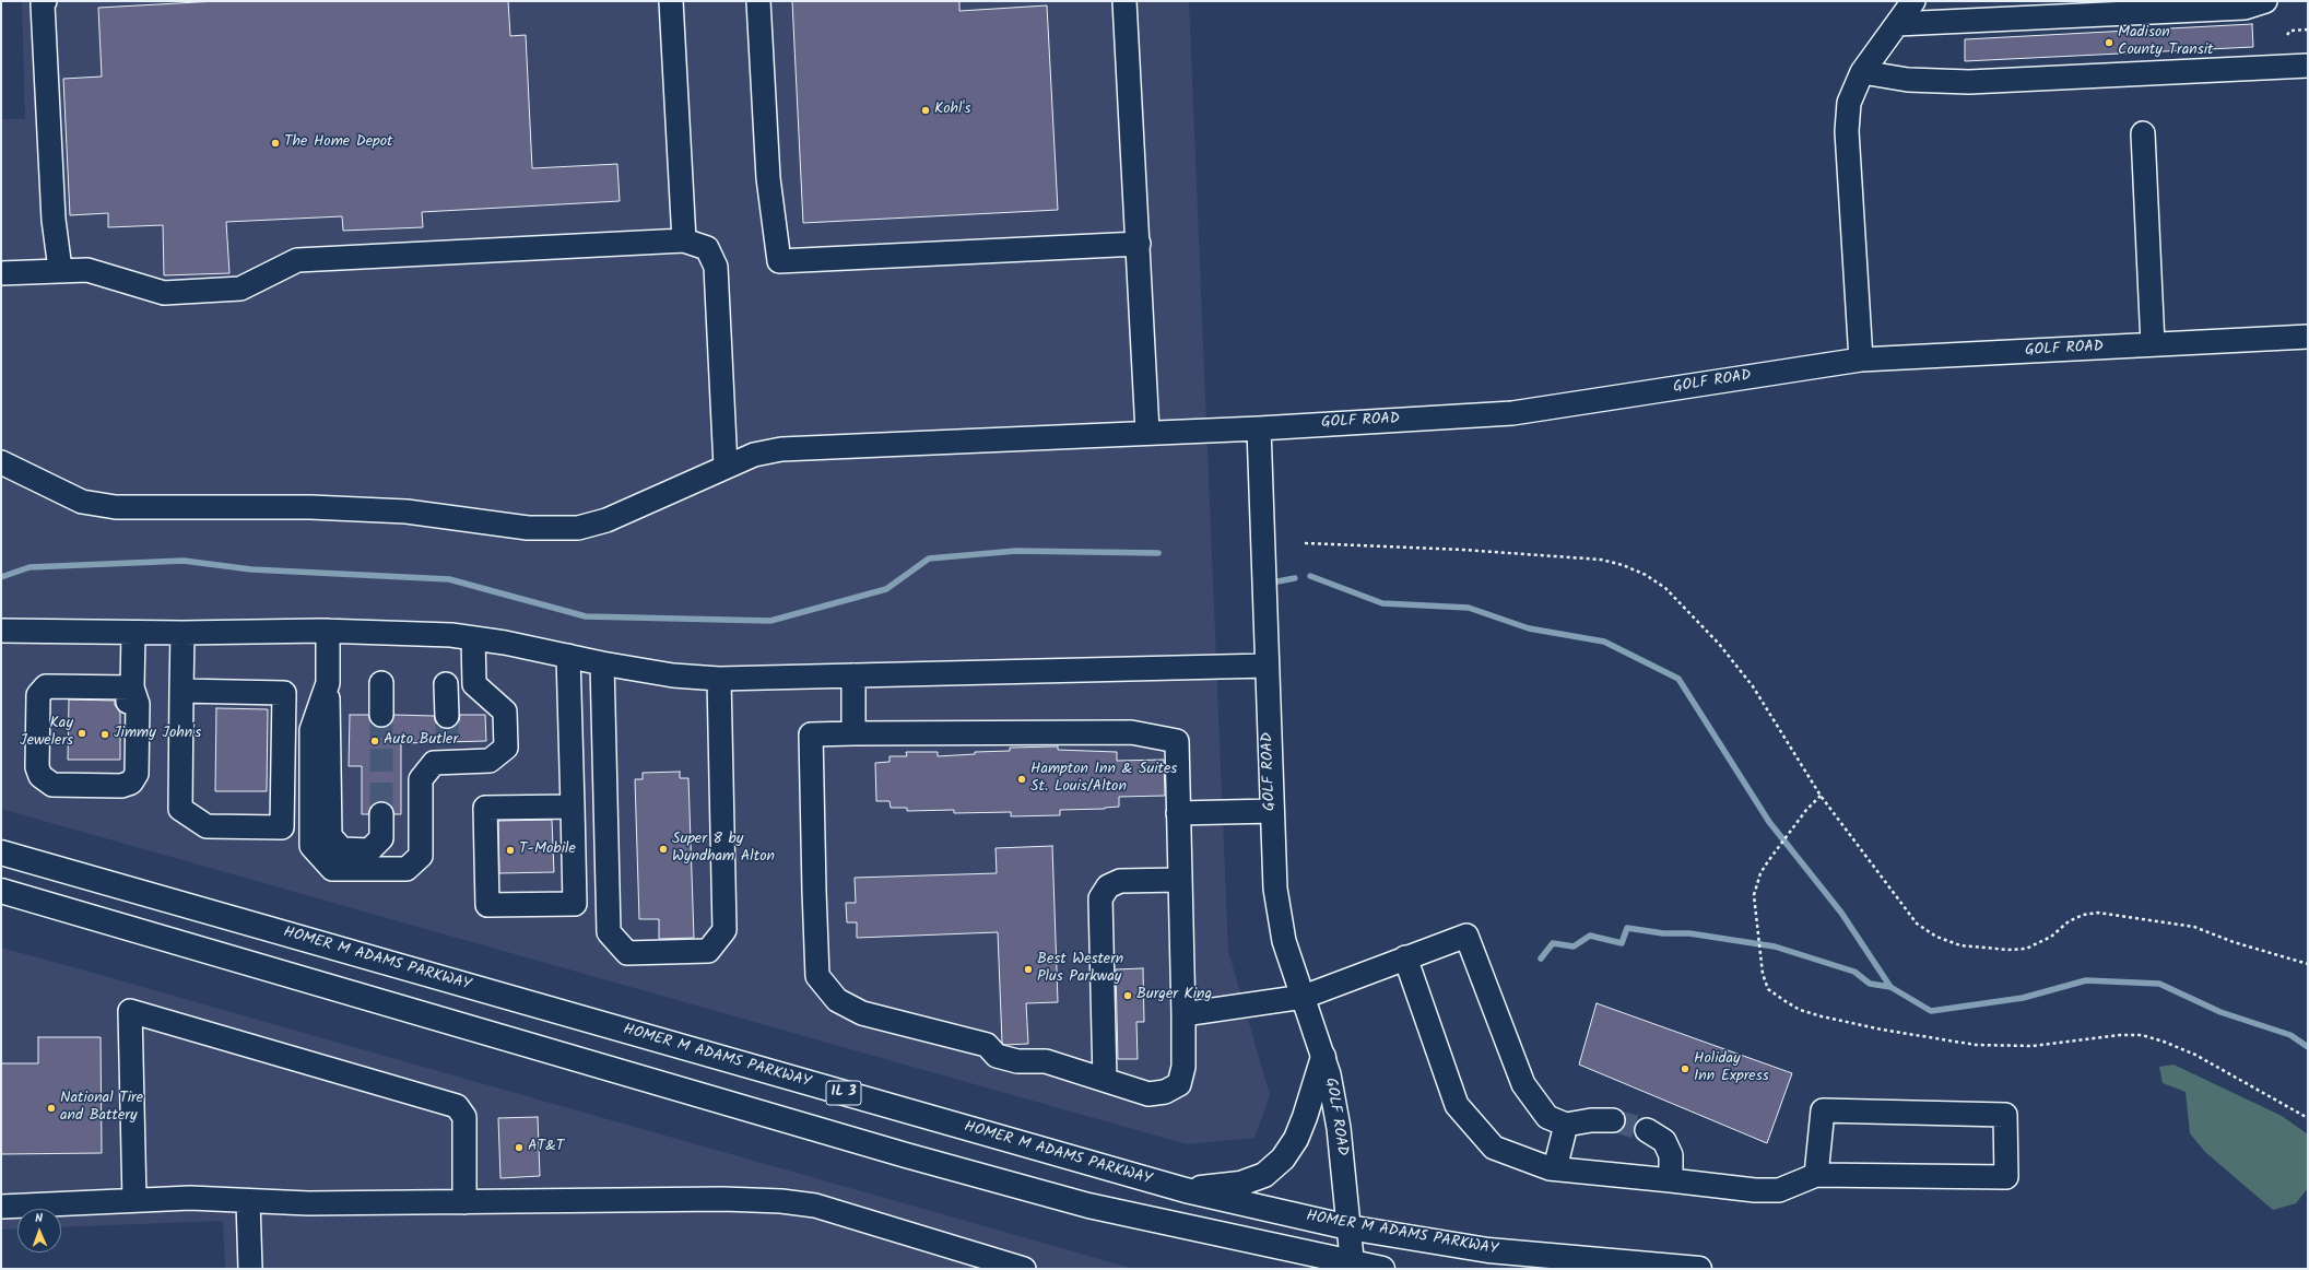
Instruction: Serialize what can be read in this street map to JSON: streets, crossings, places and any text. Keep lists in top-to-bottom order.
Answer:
{
  "streets": {
    "main road": ["HOMER M ADAMS PARKWAY", "IL 3"],
    "street": ["GOLF ROAD"]
  },
  "crossings": [
    ["GOLF ROAD", "HOMER M ADAMS PARKWAY"]
  ],
  "places": [
    "Madison County Transit",
    "Kohl's",
    "The Home Depot",
    "Kay Jewelers",
    "Jimmy John's",
    "Auto Butler",
    "Hampton Inn & Suites St. Louis/Alton",
    "Super 8 by Wyndham Alton",
    "T-Mobile",
    "Best Western Plus Parkway",
    "Burger King",
    "Holiday Inn Express",
    "National Tire and Battery",
    "AT&T"
  ],
  "north": "top"
}
